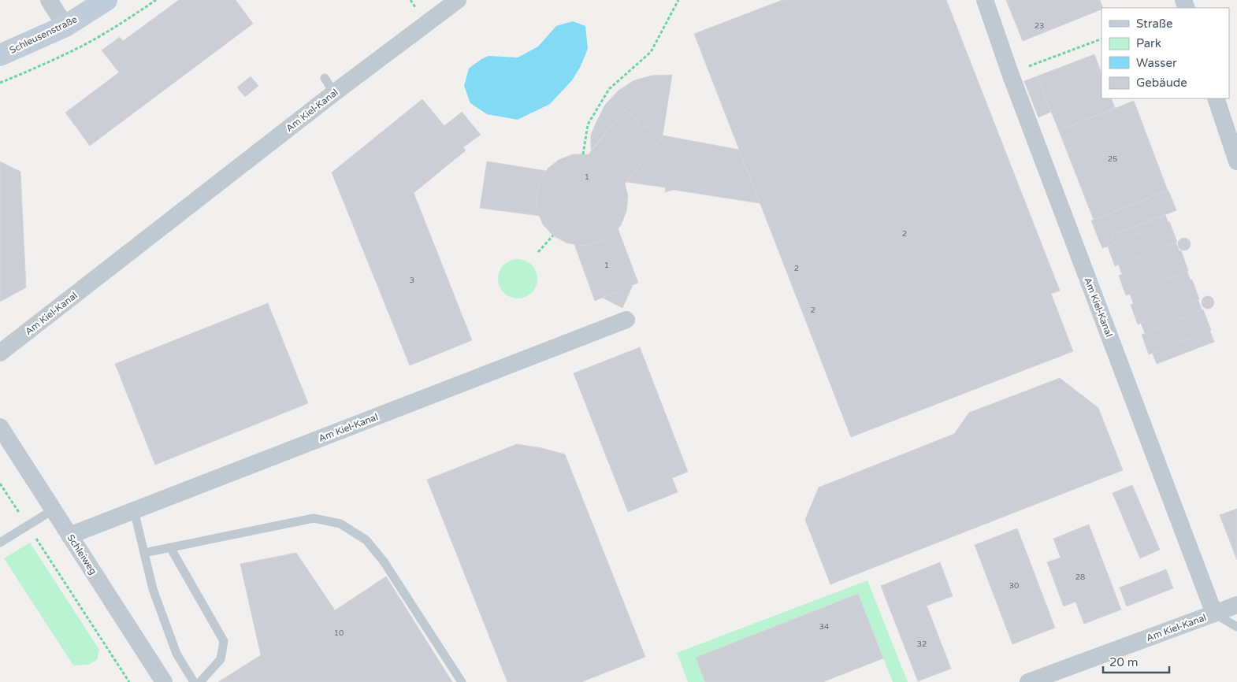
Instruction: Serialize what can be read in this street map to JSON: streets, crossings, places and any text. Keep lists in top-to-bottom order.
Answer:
{
  "streets": {
    "street": ["Schleusenstraße", "Am Kiel-Kanal", "Schleiweg"]
  },
  "crossings": [
    ["Am Kiel-Kanal", "Schleiweg"]
  ],
  "house_numbers": [
    "23",
    "25",
    "1",
    "2",
    "1",
    "2",
    "3",
    "2",
    "28",
    "30",
    "34",
    "10",
    "32"
  ],
  "legend": [
    "Straße",
    "Park",
    "Wasser",
    "Gebäude"
  ],
  "scale_bar": "20 m"
}
